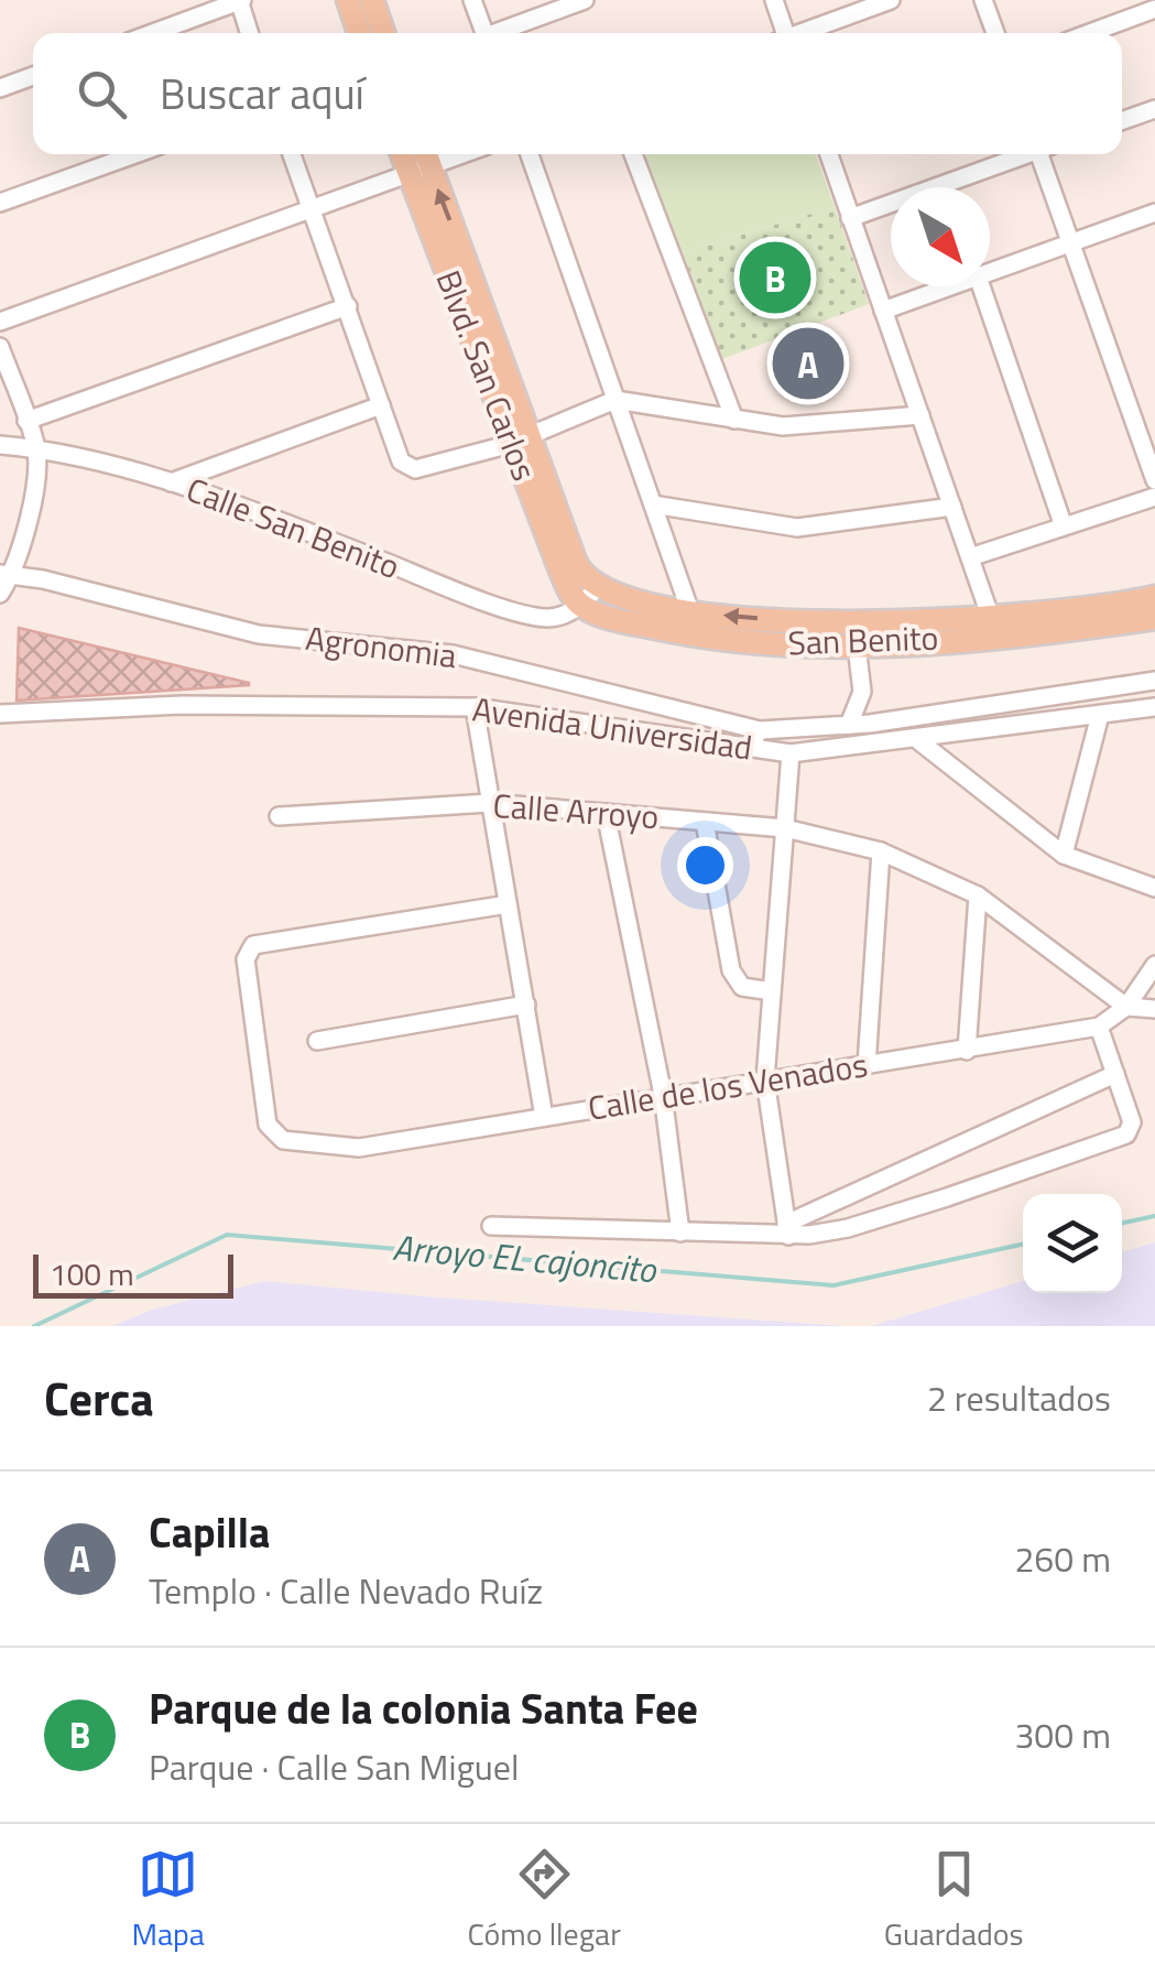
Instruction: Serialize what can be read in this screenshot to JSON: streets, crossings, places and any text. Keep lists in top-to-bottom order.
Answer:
{
  "streets": {
    "main road": ["Blvd. San Carlos", "San Benito"],
    "street": [
      "Calle San Benito",
      "Agronomia",
      "Avenida Universidad",
      "Calle Arroyo",
      "Calle de los Venados"
    ]
  },
  "crossings": [
    ["Blvd. San Carlos", "Calle San Benito"],
    ["Blvd. San Carlos", "San Benito"],
    ["Calle San Benito", "San Benito"],
    ["Calle Arroyo", "Calle de los Venados"]
  ],
  "water": ["Arroyo EL cajoncito"],
  "scale_bar": "100 m",
  "north": "bottom right",
  "page": {
    "search": "Buscar aquí",
    "pins": ["B", "A"],
    "scale": "100 m",
    "heading": ["Cerca", "2 resultados"],
    "list": [
      {
        "mark": "A",
        "name": "Capilla",
        "note": "Templo · Calle Nevado Ruíz",
        "value": "260 m"
      },
      {
        "mark": "B",
        "name": "Parque de la colonia Santa Fee",
        "note": "Parque · Calle San Miguel",
        "value": "300 m"
      }
    ],
    "nav": ["Mapa", "Cómo llegar", "Guardados"]
  }
}
